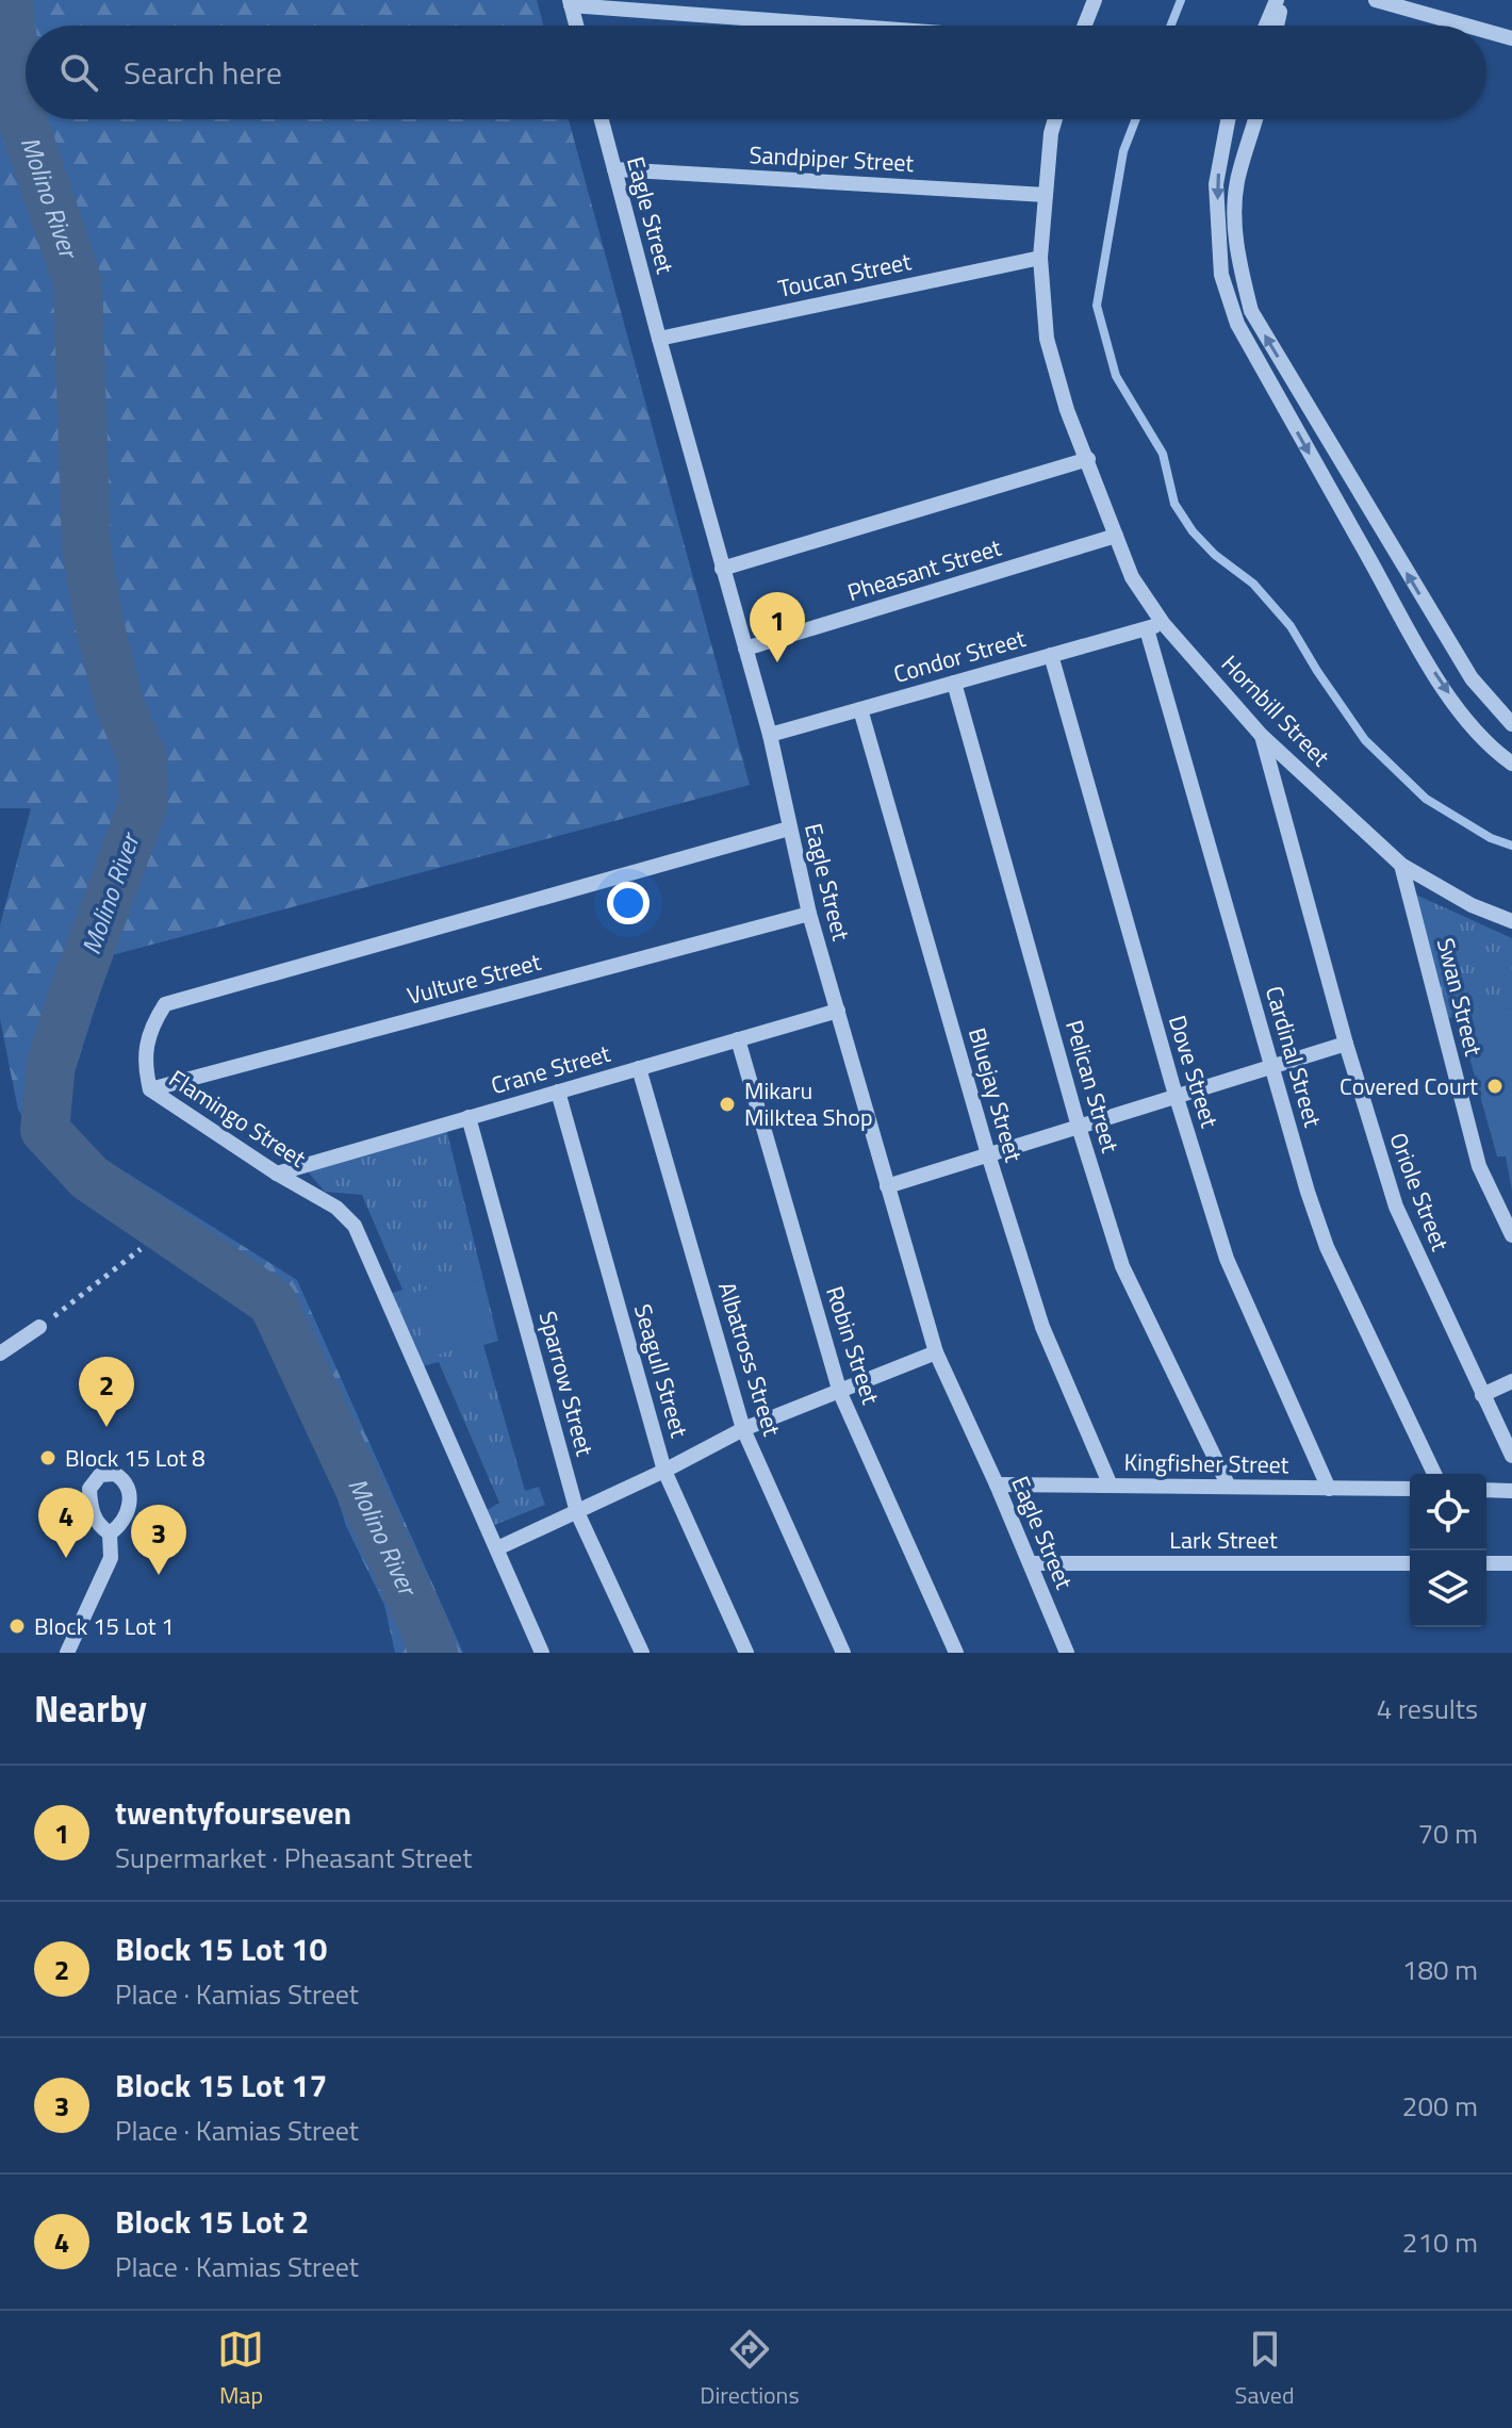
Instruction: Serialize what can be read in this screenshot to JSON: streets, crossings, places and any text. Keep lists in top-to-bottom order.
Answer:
{
  "streets": {
    "street": [
      "Sandpiper Street",
      "Eagle Street",
      "Toucan Street",
      "Pheasant Street",
      "Condor Street",
      "Hornbill Street",
      "Vulture Street",
      "Swan Street",
      "Cardinal Street",
      "Crane Street",
      "Dove Street",
      "Pelican Street",
      "Bluejay Street",
      "Flamingo Street",
      "Oriole Street",
      "Robin Street",
      "Albatross Street",
      "Seagull Street",
      "Sparrow Street",
      "Kingfisher Street",
      "Lark Street"
    ]
  },
  "crossings": [
    ["Sandpiper Street", "Eagle Street"],
    ["Sandpiper Street", "Hornbill Street"],
    ["Eagle Street", "Toucan Street"],
    ["Eagle Street", "Pheasant Street"],
    ["Eagle Street", "Condor Street"],
    ["Eagle Street", "Vulture Street"],
    ["Eagle Street", "Crane Street"],
    ["Eagle Street", "Flamingo Street"],
    ["Eagle Street", "Kingfisher Street"],
    ["Eagle Street", "Lark Street"],
    ["Toucan Street", "Hornbill Street"],
    ["Pheasant Street", "Hornbill Street"],
    ["Condor Street", "Hornbill Street"],
    ["Condor Street", "Cardinal Street"],
    ["Condor Street", "Dove Street"],
    ["Condor Street", "Pelican Street"],
    ["Condor Street", "Bluejay Street"],
    ["Hornbill Street", "Swan Street"],
    ["Hornbill Street", "Oriole Street"],
    ["Vulture Street", "Flamingo Street"],
    ["Crane Street", "Flamingo Street"],
    ["Crane Street", "Robin Street"],
    ["Crane Street", "Albatross Street"],
    ["Crane Street", "Seagull Street"],
    ["Crane Street", "Sparrow Street"],
    ["Dove Street", "Kingfisher Street"],
    ["Pelican Street", "Kingfisher Street"],
    ["Bluejay Street", "Kingfisher Street"]
  ],
  "water": ["Molino River"],
  "places": [
    "Covered Court",
    "Mikaru Milktea Shop",
    "Block 15 Lot 8",
    "Block 15 Lot 1"
  ],
  "page": {
    "search": "Search here",
    "pins": [
      "1",
      "2",
      "4",
      "3"
    ],
    "heading": ["Nearby", "4 results"],
    "list": [
      {
        "mark": "1",
        "name": "twentyfourseven",
        "note": "Supermarket · Pheasant Street",
        "value": "70 m"
      },
      {
        "mark": "2",
        "name": "Block 15 Lot 10",
        "note": "Place · Kamias Street",
        "value": "180 m"
      },
      {
        "mark": "3",
        "name": "Block 15 Lot 17",
        "note": "Place · Kamias Street",
        "value": "200 m"
      },
      {
        "mark": "4",
        "name": "Block 15 Lot 2",
        "note": "Place · Kamias Street",
        "value": "210 m"
      }
    ],
    "nav": ["Map", "Directions", "Saved"]
  }
}
